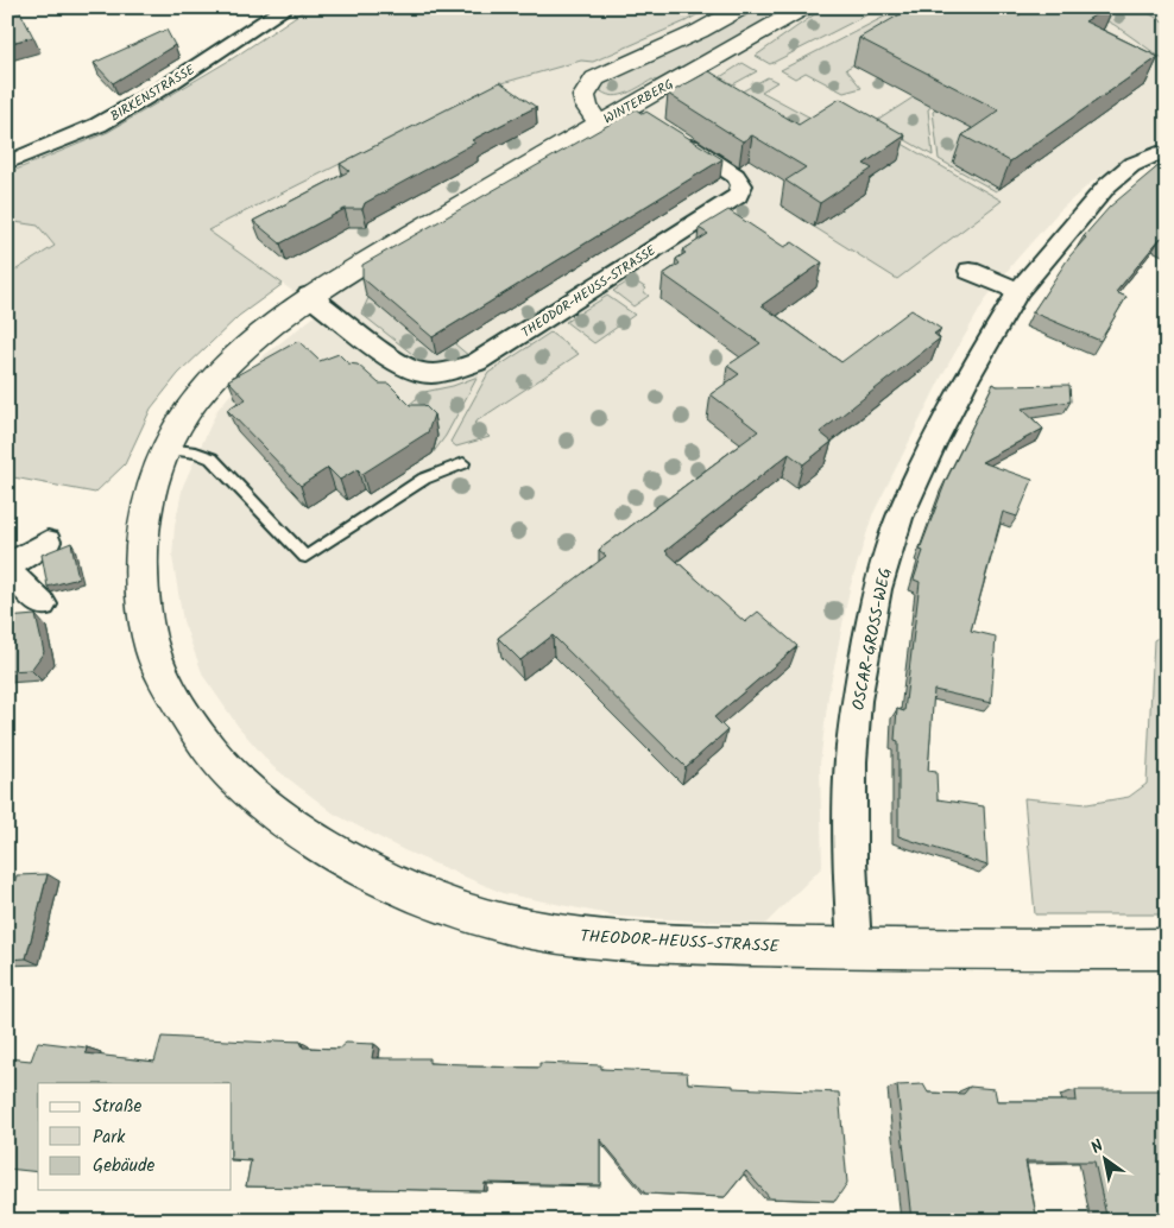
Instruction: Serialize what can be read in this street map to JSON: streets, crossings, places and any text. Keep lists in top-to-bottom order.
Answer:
{
  "streets": {
    "street": [
      "BIRKENSTRASSE",
      "WINTERBERG",
      "THEODOR-HEUSS-STRASSE",
      "OSCAR-GROSS-WEG"
    ]
  },
  "crossings": [
    ["WINTERBERG", "THEODOR-HEUSS-STRASSE"],
    ["THEODOR-HEUSS-STRASSE", "OSCAR-GROSS-WEG"]
  ],
  "legend": ["Straße", "Park", "Gebäude"],
  "north": "top left"
}
